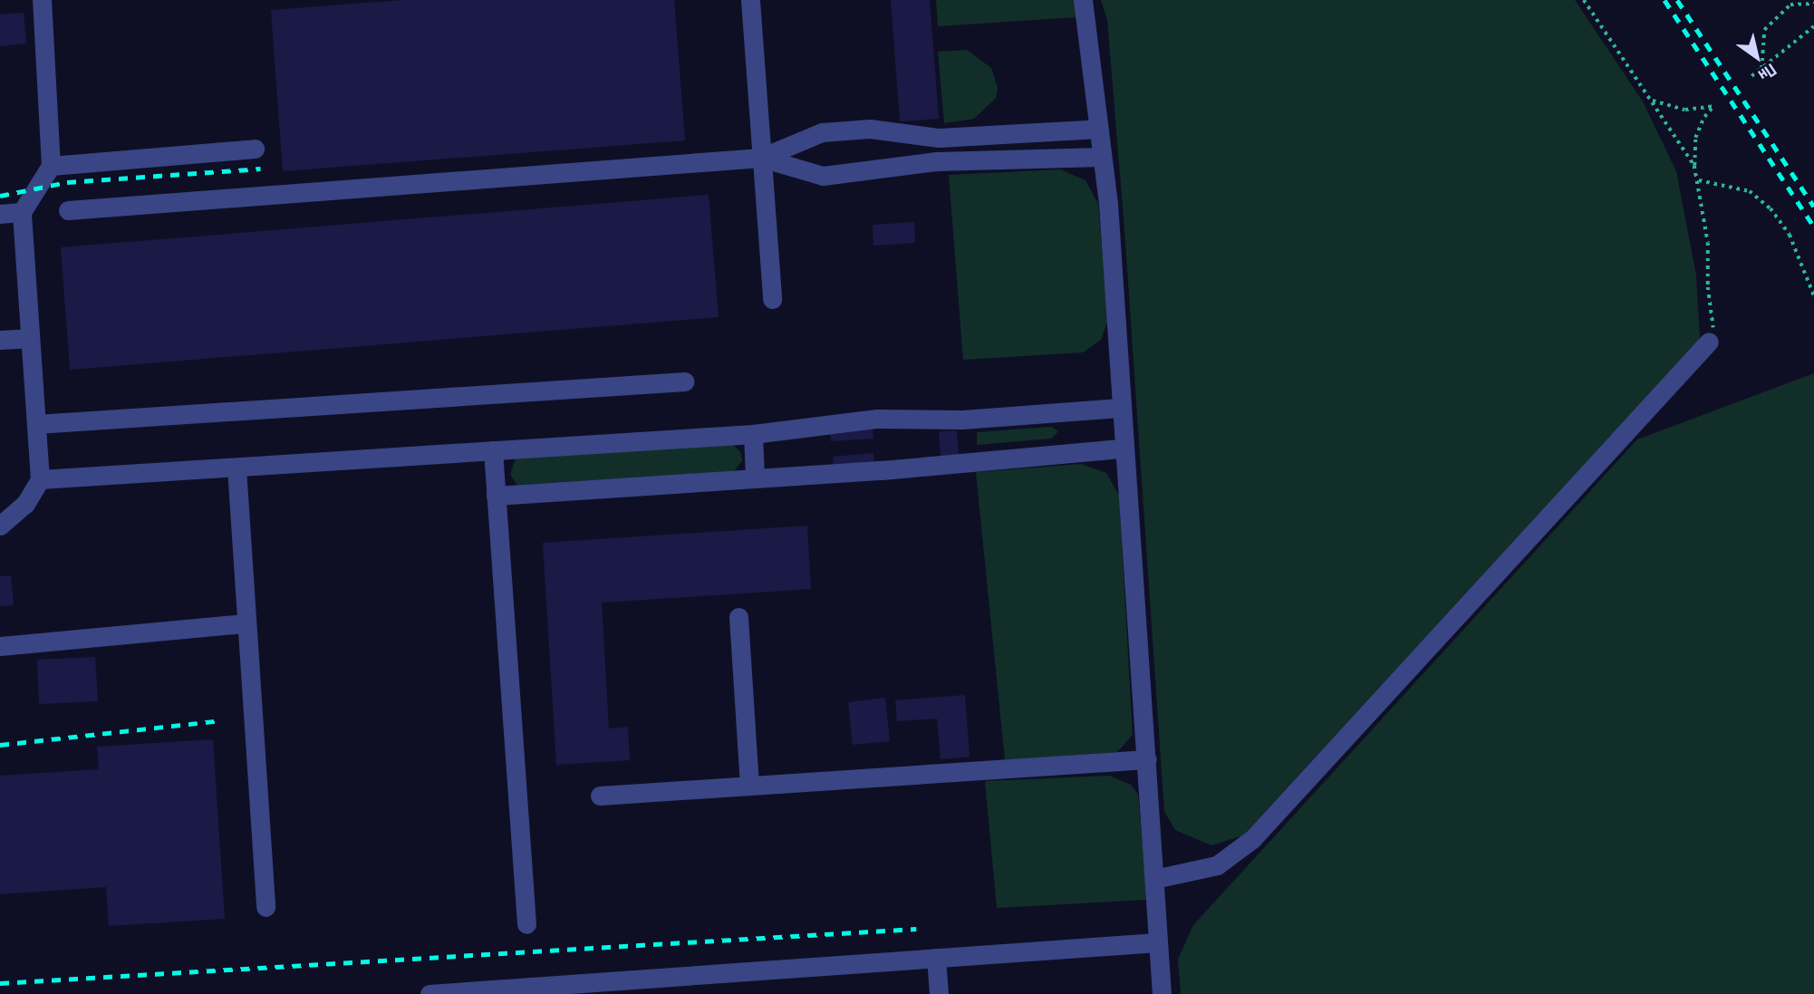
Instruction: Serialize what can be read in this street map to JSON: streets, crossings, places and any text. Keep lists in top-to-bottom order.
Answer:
{
  "north": "bottom right"
}
